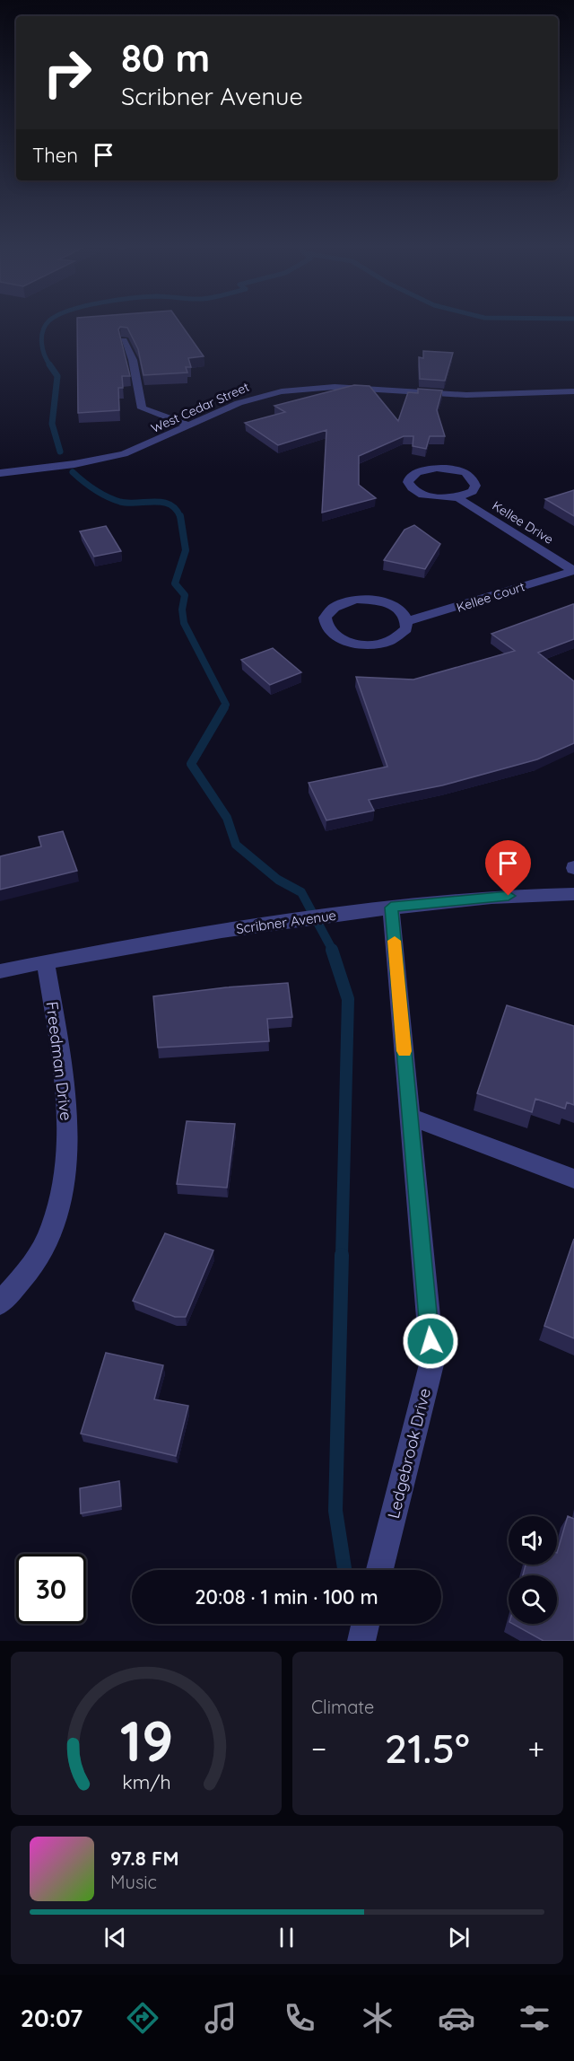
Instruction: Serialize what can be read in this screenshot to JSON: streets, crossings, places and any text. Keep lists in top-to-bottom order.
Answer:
{
  "streets": {
    "street": [
      "West Cedar Street",
      "Kellee Drive",
      "Kellee Court",
      "Scribner Avenue",
      "Freedman Drive",
      "Ledgebrook Drive"
    ]
  },
  "crossings": [
    ["Kellee Drive", "Kellee Court"],
    ["Scribner Avenue", "Freedman Drive"],
    ["Scribner Avenue", "Ledgebrook Drive"]
  ],
  "page": {
    "turn": ["80 m", "Scribner Avenue"],
    "then": "Then",
    "limit": "30",
    "trip": "20:08 · 1 min · 100 m",
    "tile": "Climate",
    "heat": ["−", "21.5°", "+"],
    "song": ["97.8 FM", "Music"],
    "tabs": "20:07",
    "gauge": ["19", "km/h"]
  }
}
